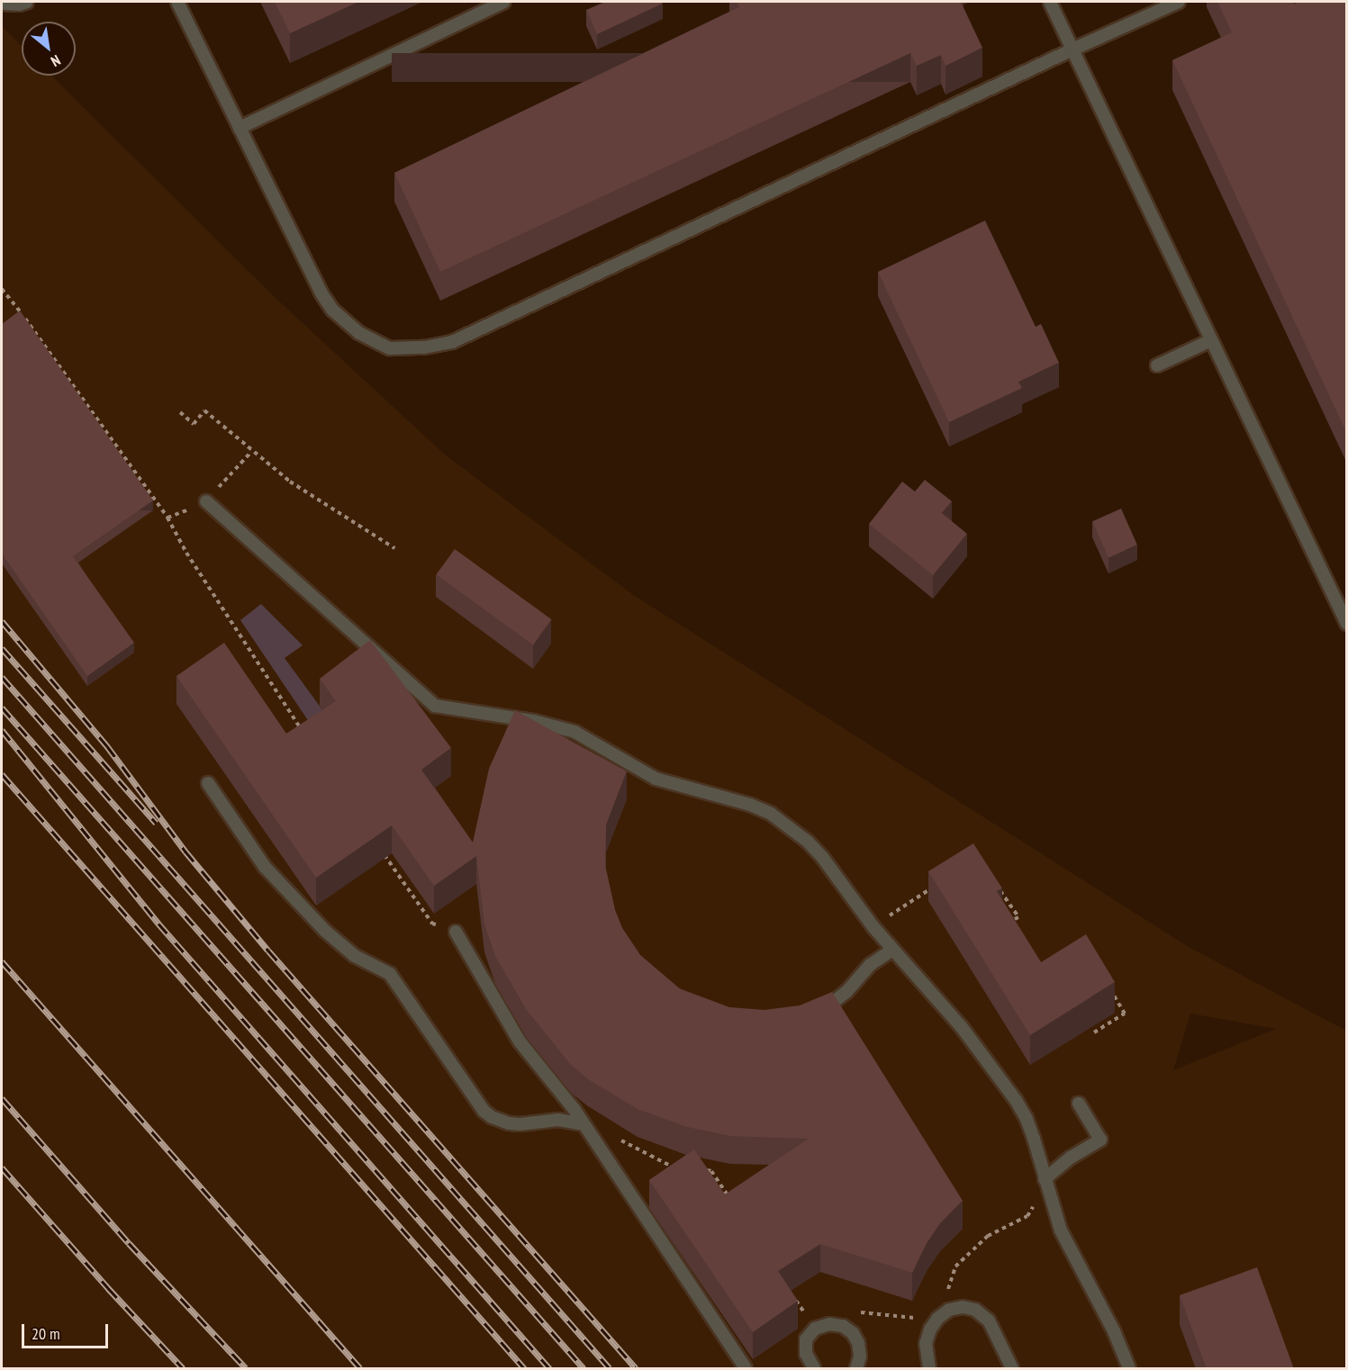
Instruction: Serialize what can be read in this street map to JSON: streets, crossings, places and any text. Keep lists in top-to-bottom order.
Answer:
{
  "scale_bar": "20 m",
  "north": "bottom right"
}
